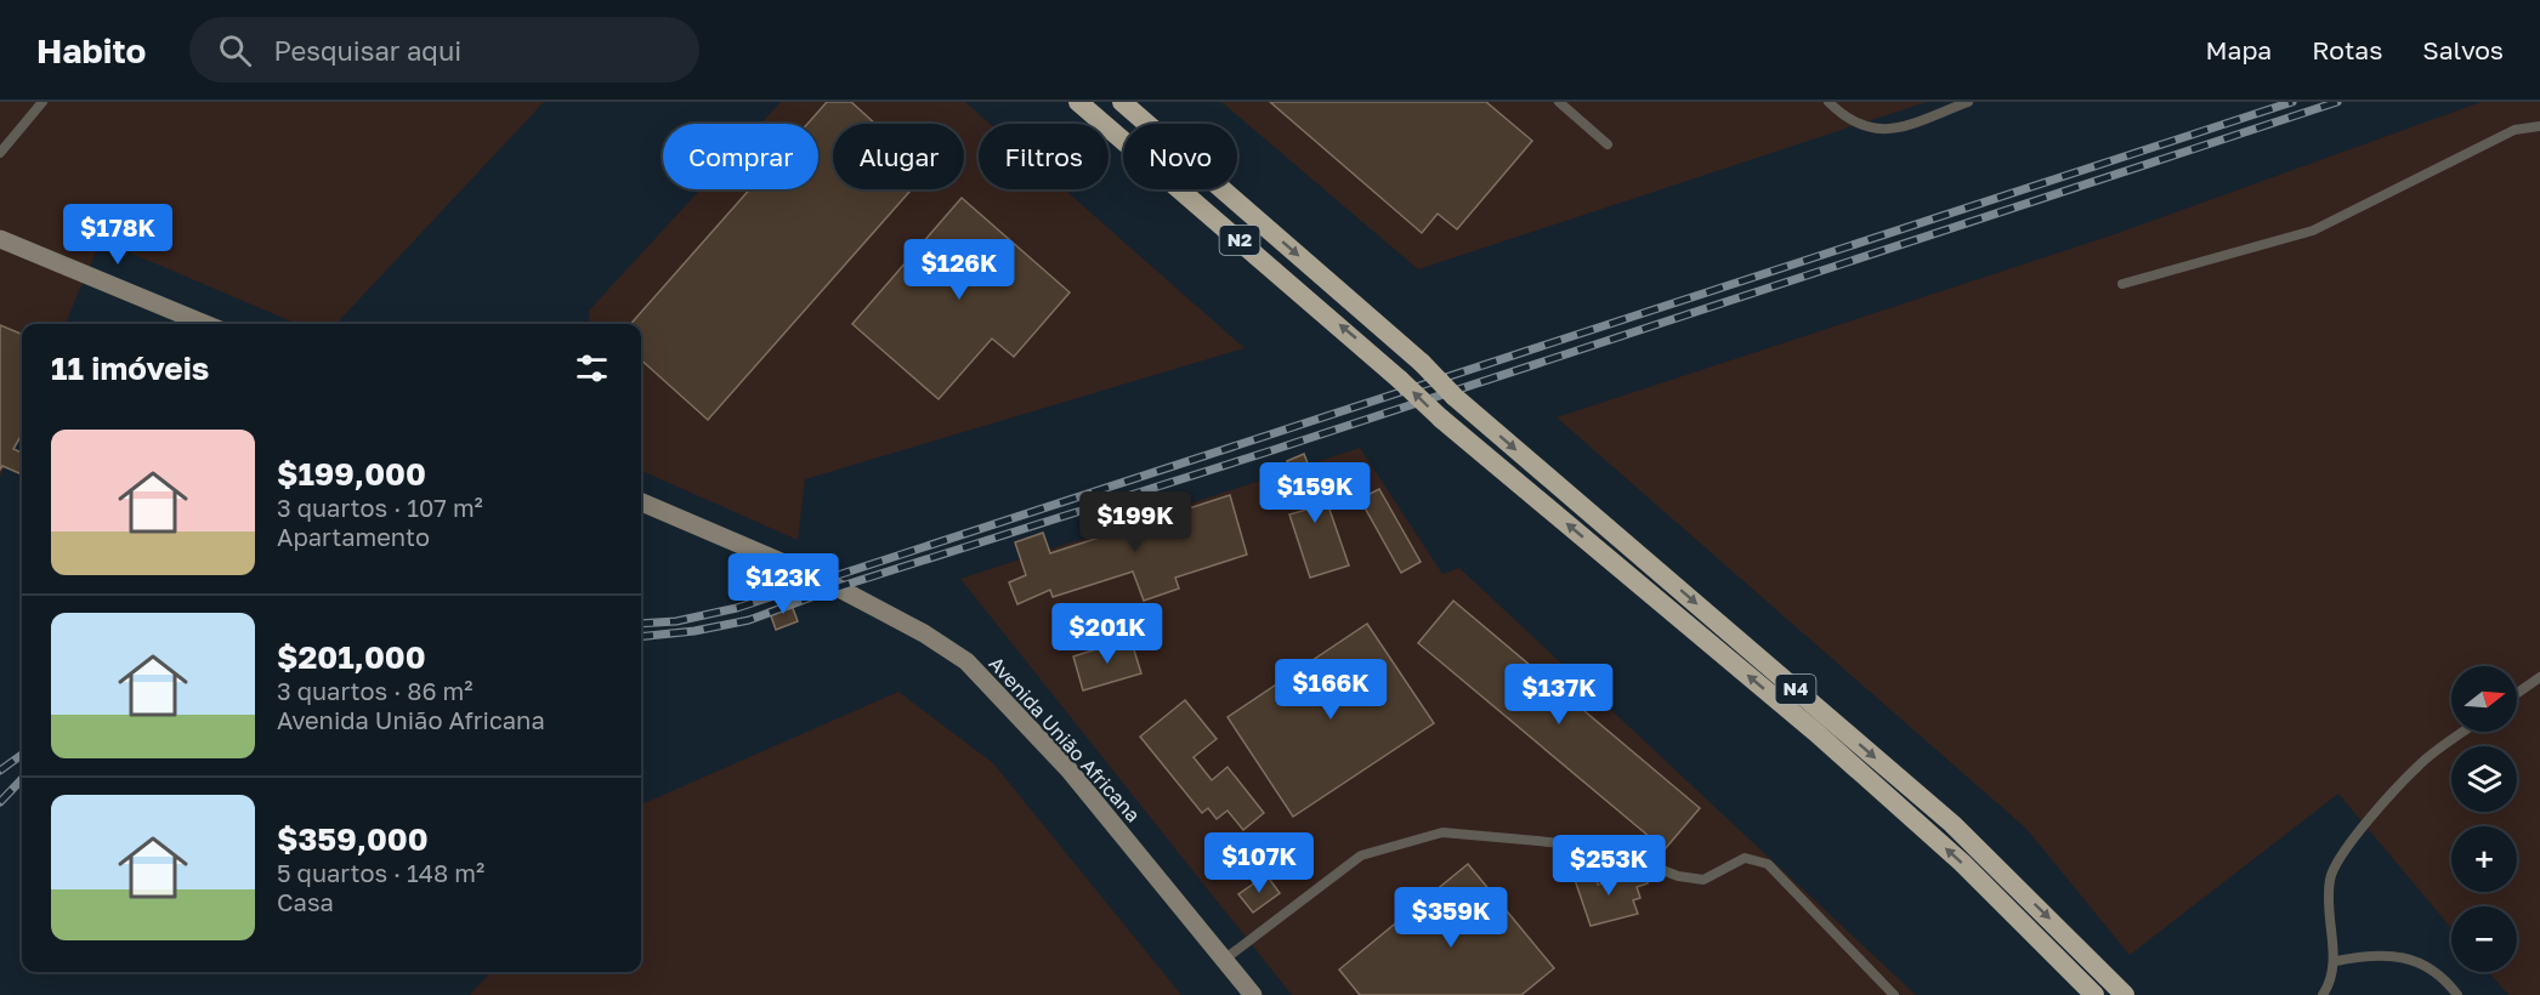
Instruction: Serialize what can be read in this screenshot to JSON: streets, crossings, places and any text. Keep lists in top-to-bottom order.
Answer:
{
  "streets": {
    "highway": ["N2", "N4"],
    "main road": ["Avenida União Africana"]
  },
  "crossings": [
    ["N2", "N4"]
  ],
  "north": "right",
  "page": {
    "header": "Habito",
    "search": "Pesquisar aqui",
    "nav": ["Mapa", "Rotas", "Salvos"],
    "chip": [
      "Comprar",
      "Alugar",
      "Filtros",
      "Novo"
    ],
    "price": [
      "$178K",
      "$126K",
      "$159K",
      "$199K",
      "$123K",
      "$201K",
      "$166K",
      "$137K",
      "$107K",
      "$253K",
      "$359K"
    ],
    "heading": "11 imóveis",
    "list": [
      {
        "name": "$199,000",
        "note": "3 quartos · 107 m² · Apartamento"
      },
      {
        "name": "$201,000",
        "note": "3 quartos · 86 m² · Avenida União Africana"
      },
      {
        "name": "$359,000",
        "note": "5 quartos · 148 m² · Casa"
      }
    ],
    "map_buttons": ["+", "−"]
  }
}
